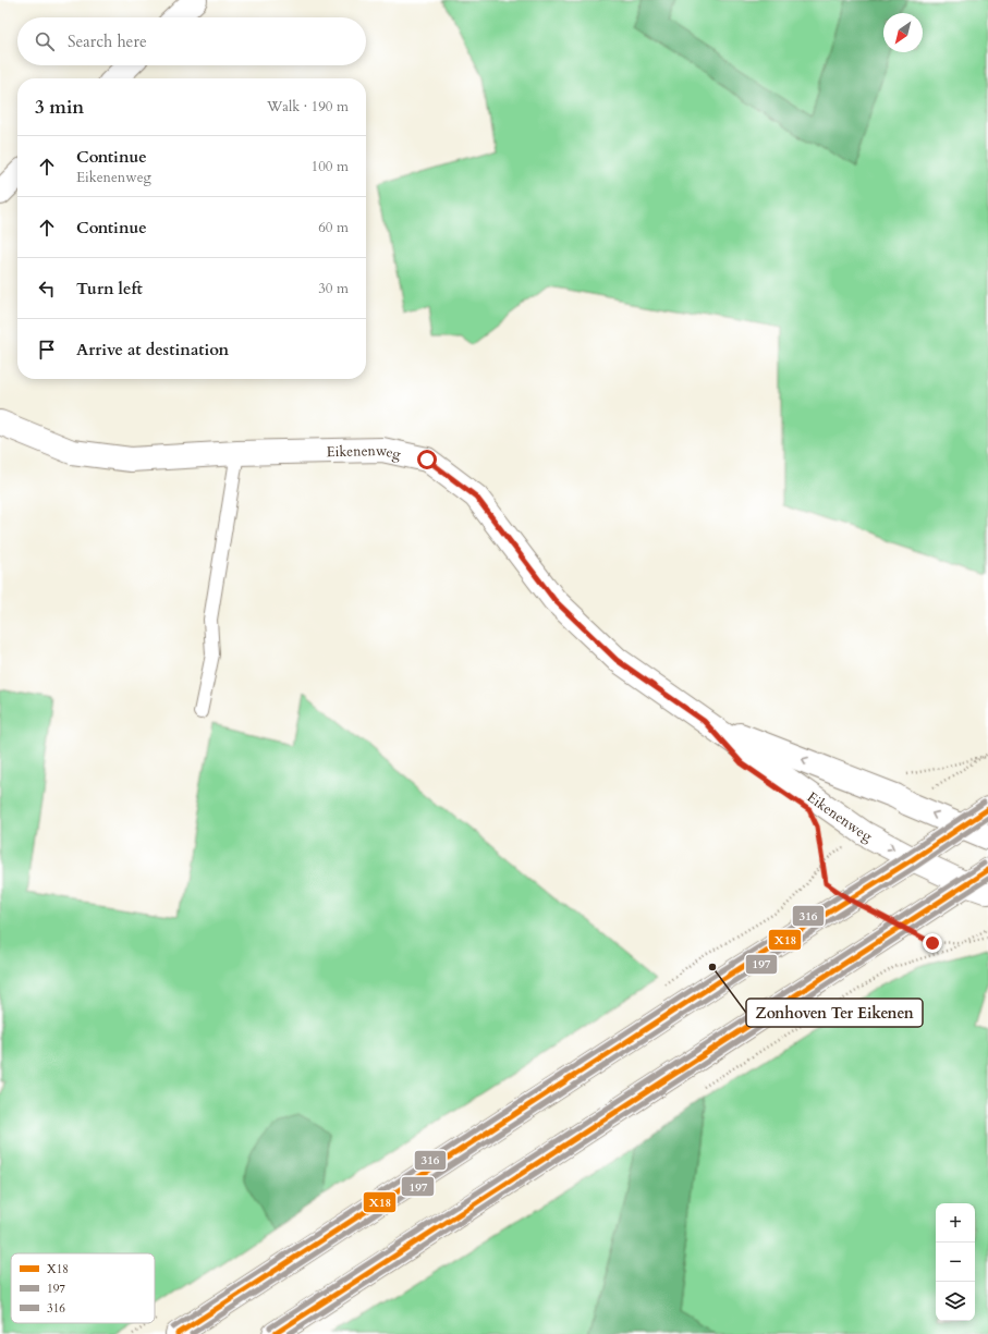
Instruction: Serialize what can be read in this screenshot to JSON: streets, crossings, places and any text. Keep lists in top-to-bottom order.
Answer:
{
  "streets": {
    "main road": ["Eikenenweg"]
  },
  "places": ["Zonhoven Ter Eikenen"],
  "lines": ["transit line 316", "transit line X18", "transit line 197"],
  "legend": ["X18", "197", "316"],
  "north": "bottom left",
  "page": {
    "search": "Search here",
    "heading": ["3 min", "Walk · 190 m"],
    "list": [
      ["Continue", "Eikenenweg", "100 m"],
      ["Continue", "60 m"],
      ["Turn left", "30 m"],
      "Arrive at destination"
    ],
    "map_buttons": ["+", "−"]
  }
}
